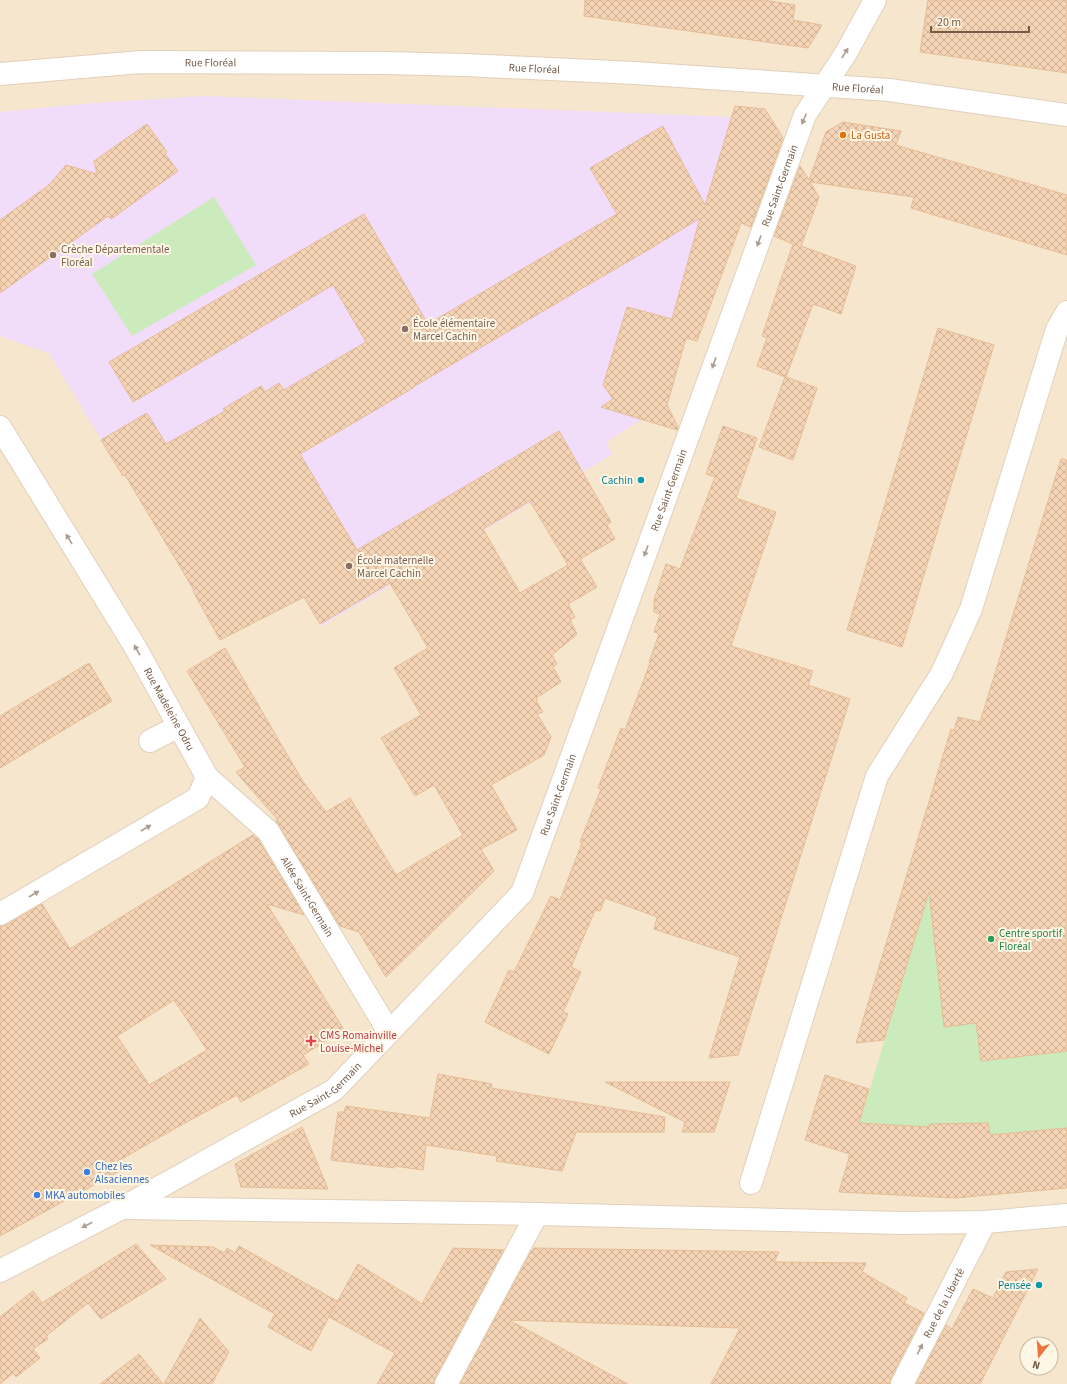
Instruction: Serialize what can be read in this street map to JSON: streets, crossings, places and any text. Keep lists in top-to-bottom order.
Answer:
{
  "streets": {
    "street": [
      "Rue Floréal",
      "Rue Saint-Germain",
      "Rue Madeleine Odru",
      "Allée Saint-Germain",
      "Rue de la Liberté"
    ]
  },
  "crossings": [
    ["Rue Floréal", "Rue Saint-Germain"],
    ["Rue Saint-Germain", "Allée Saint-Germain"],
    ["Rue Madeleine Odru", "Allée Saint-Germain"]
  ],
  "one_way": ["Rue Saint-Germain", "Rue Madeleine Odru", "Rue de la Liberté"],
  "places": {
    "other": [
      "La Gusta",
      "Crèche Départementale Floréal",
      "École élémentaire Marcel Cachin",
      "Cachin",
      "École maternelle Marcel Cachin",
      "Centre sportif Floréal",
      "Chez les Alsaciennes",
      "MKA automobiles",
      "Pensée"
    ],
    "health": ["CMS Romainville Louise-Michel"]
  },
  "scale_bar": "20 m",
  "north": "bottom"
}
